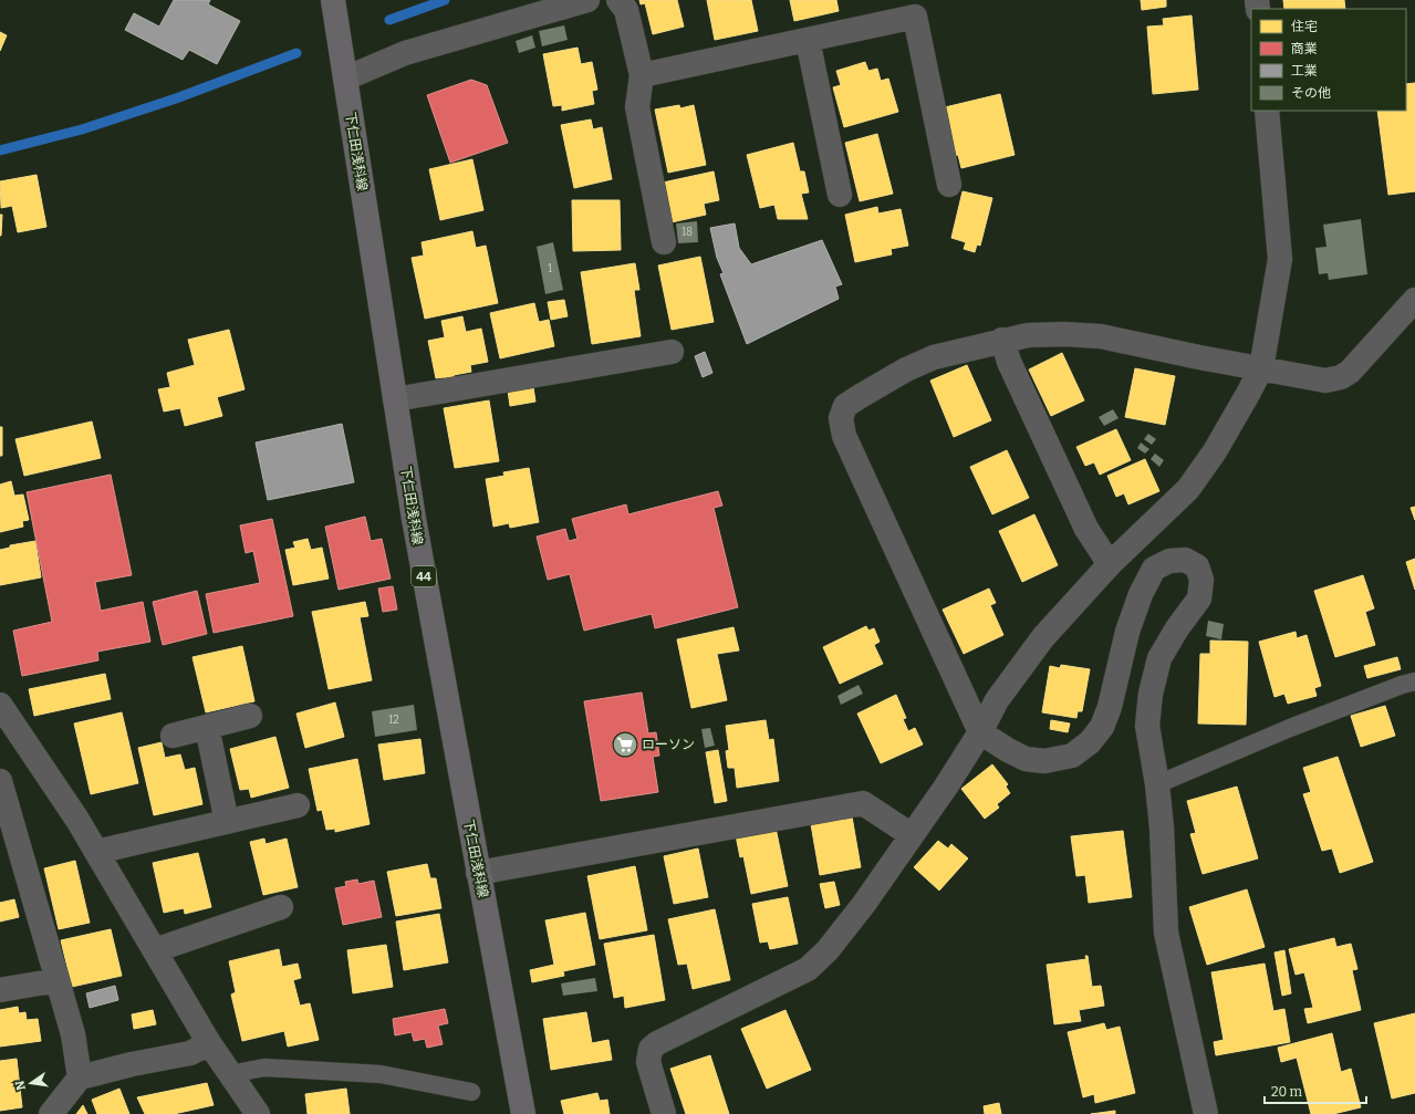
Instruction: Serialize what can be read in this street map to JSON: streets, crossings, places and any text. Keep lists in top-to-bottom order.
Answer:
{
  "streets": {
    "main road": ["下仁田浅科線", "44"]
  },
  "places": {
    "supermarket": ["ローソン"]
  },
  "house_numbers": ["18", "1", "12"],
  "legend": [
    "住宅",
    "商業",
    "工業",
    "その他"
  ],
  "scale_bar": "20 m",
  "north": "left"
}
